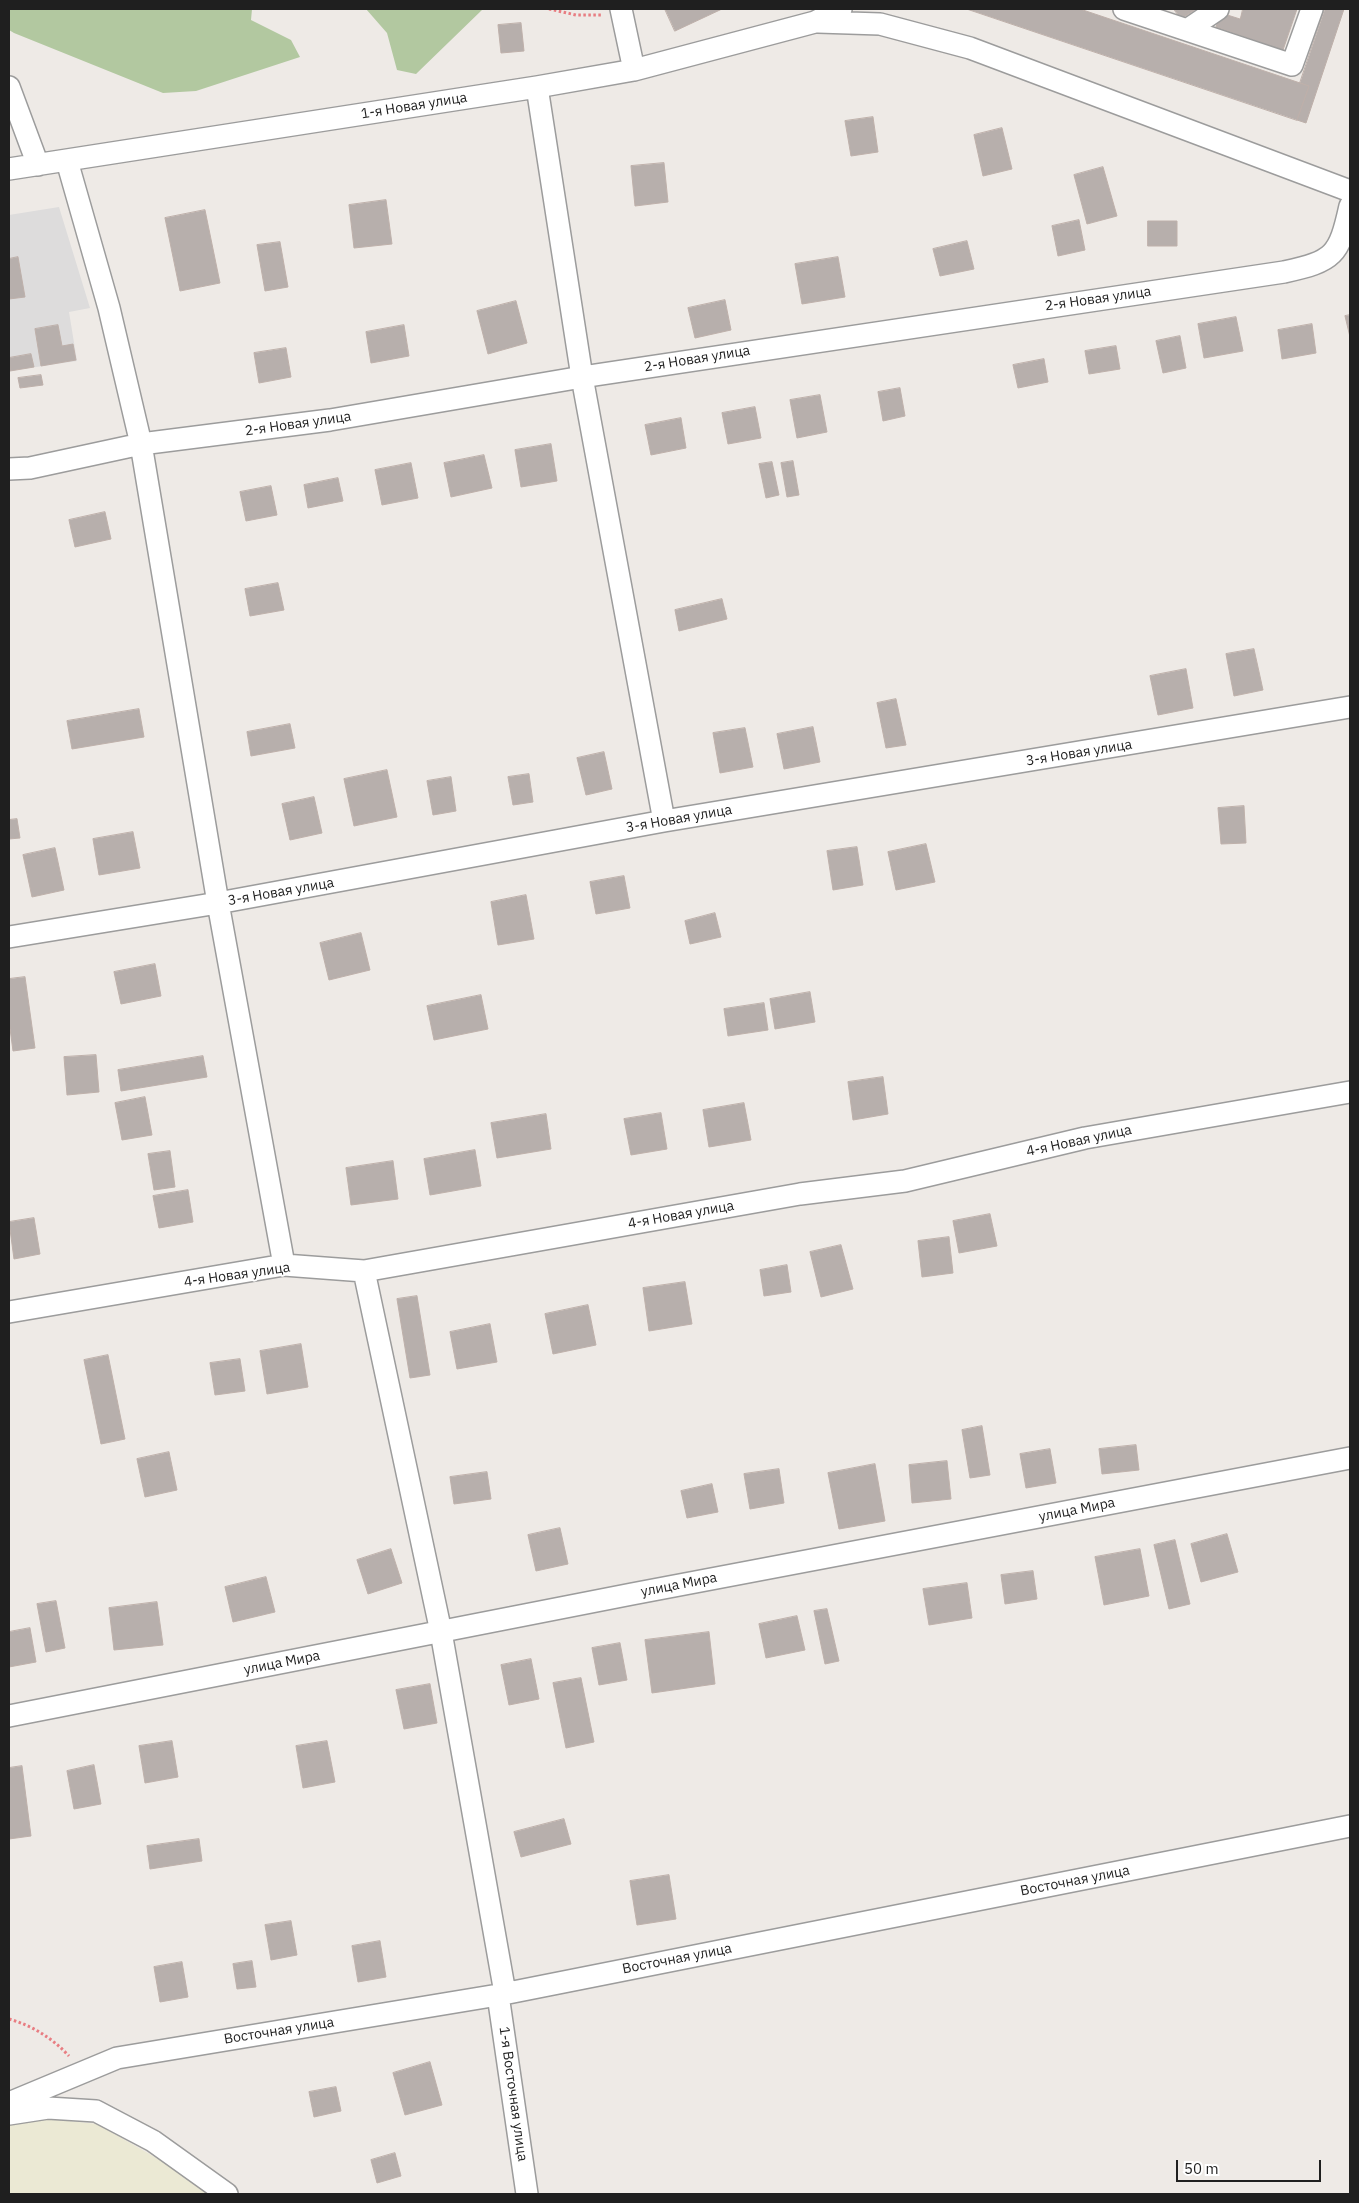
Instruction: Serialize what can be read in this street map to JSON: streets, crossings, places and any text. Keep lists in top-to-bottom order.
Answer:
{
  "streets": {
    "street": [
      "1-я Новая улица",
      "2-я Новая улица",
      "3-я Новая улица",
      "4-я Новая улица",
      "улица Мира",
      "Восточная улица",
      "1-я Восточная улица"
    ]
  },
  "crossings": [
    ["4-я Новая улица", "1-я Восточная улица"],
    ["улица Мира", "1-я Восточная улица"],
    ["Восточная улица", "1-я Восточная улица"]
  ],
  "scale_bar": "50 m"
}
